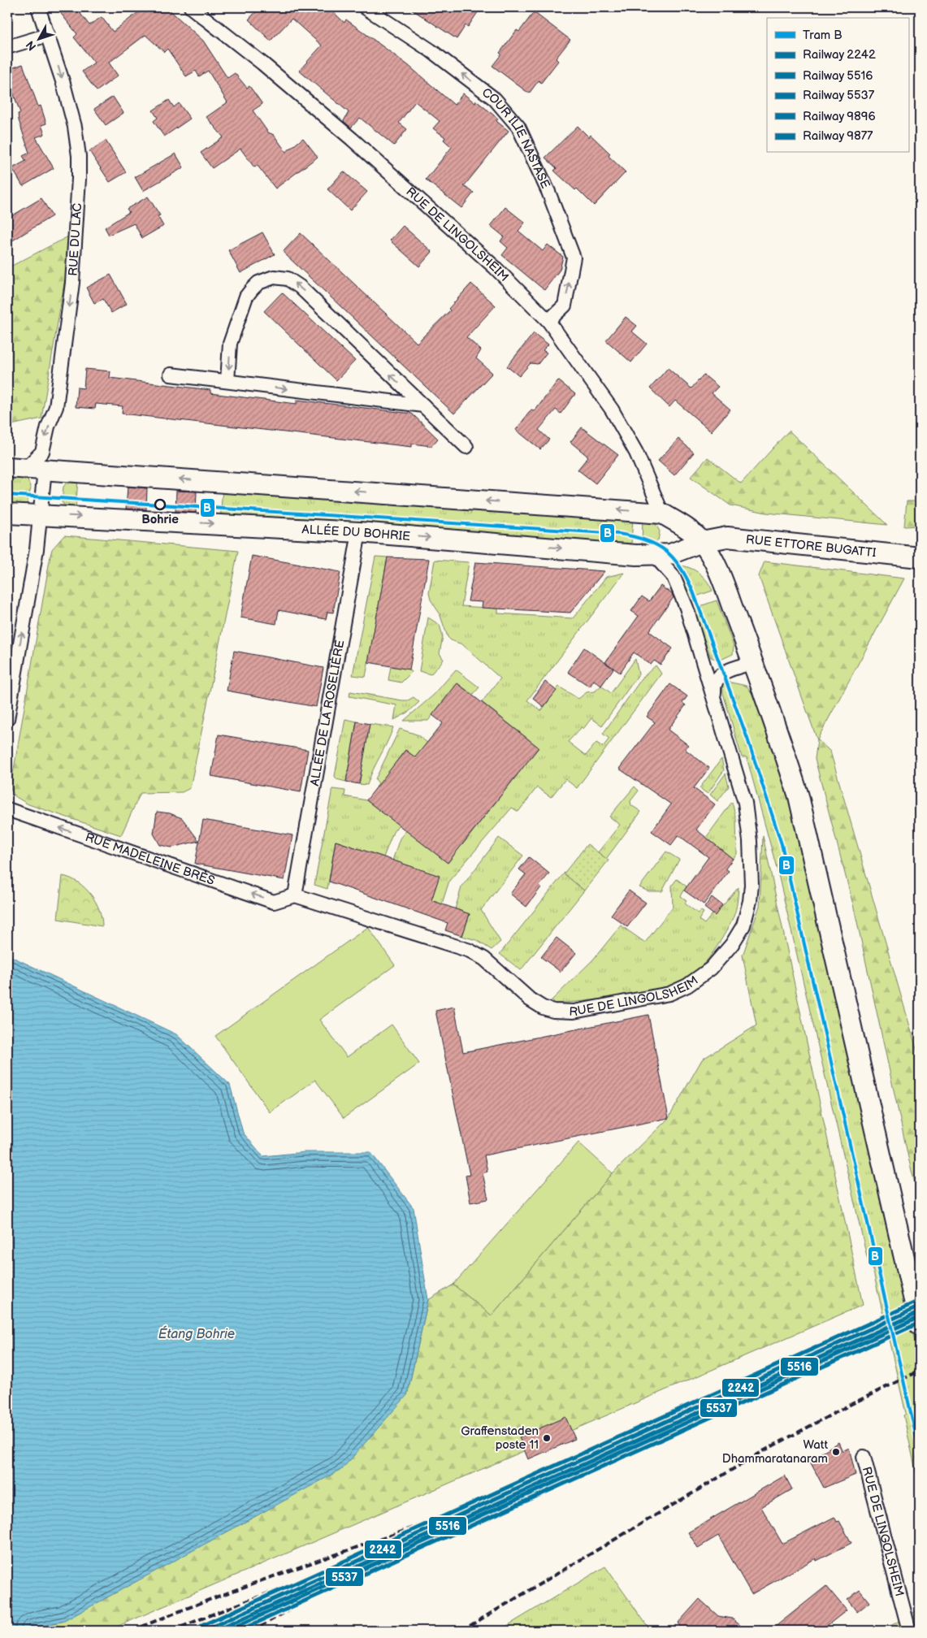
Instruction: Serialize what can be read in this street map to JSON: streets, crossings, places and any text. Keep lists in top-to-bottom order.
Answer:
{
  "streets": {
    "main road": ["ALLÉE DU BOHRIE", "RUE ETTORE BUGATTI"],
    "street": [
      "COUR ILIE NASTASE",
      "RUE DE LINGOLSHEIM",
      "RUE DU LAC",
      "ALLÉE DE LA ROSELIÈRE",
      "RUE MADELEINE BRÈS"
    ]
  },
  "crossings": [
    ["COUR ILIE NASTASE", "RUE DE LINGOLSHEIM"],
    ["RUE DE LINGOLSHEIM", "ALLÉE DU BOHRIE"],
    ["RUE DE LINGOLSHEIM", "ALLÉE DE LA ROSELIÈRE"],
    ["RUE DE LINGOLSHEIM", "RUE MADELEINE BRÈS"],
    ["ALLÉE DU BOHRIE", "RUE ETTORE BUGATTI"],
    ["ALLÉE DU BOHRIE", "ALLÉE DE LA ROSELIÈRE"],
    ["ALLÉE DE LA ROSELIÈRE", "RUE MADELEINE BRÈS"]
  ],
  "one_way": ["COUR ILIE NASTASE", "RUE DU LAC", "RUE MADELEINE BRÈS"],
  "water": ["Étang Bohrie"],
  "places": ["Bohrie", "Graffenstaden poste 11", "Watt Dhammaratanaram"],
  "lines": [
    "tram line B",
    "rail line 9896",
    "rail line 2242",
    "rail line 5516",
    "rail line 5537",
    "rail line 9877"
  ],
  "legend": [
    "Tram B",
    "Railway 2242",
    "Railway 5516",
    "Railway 5537",
    "Railway 9896",
    "Railway 9877"
  ],
  "north": "bottom left"
}
